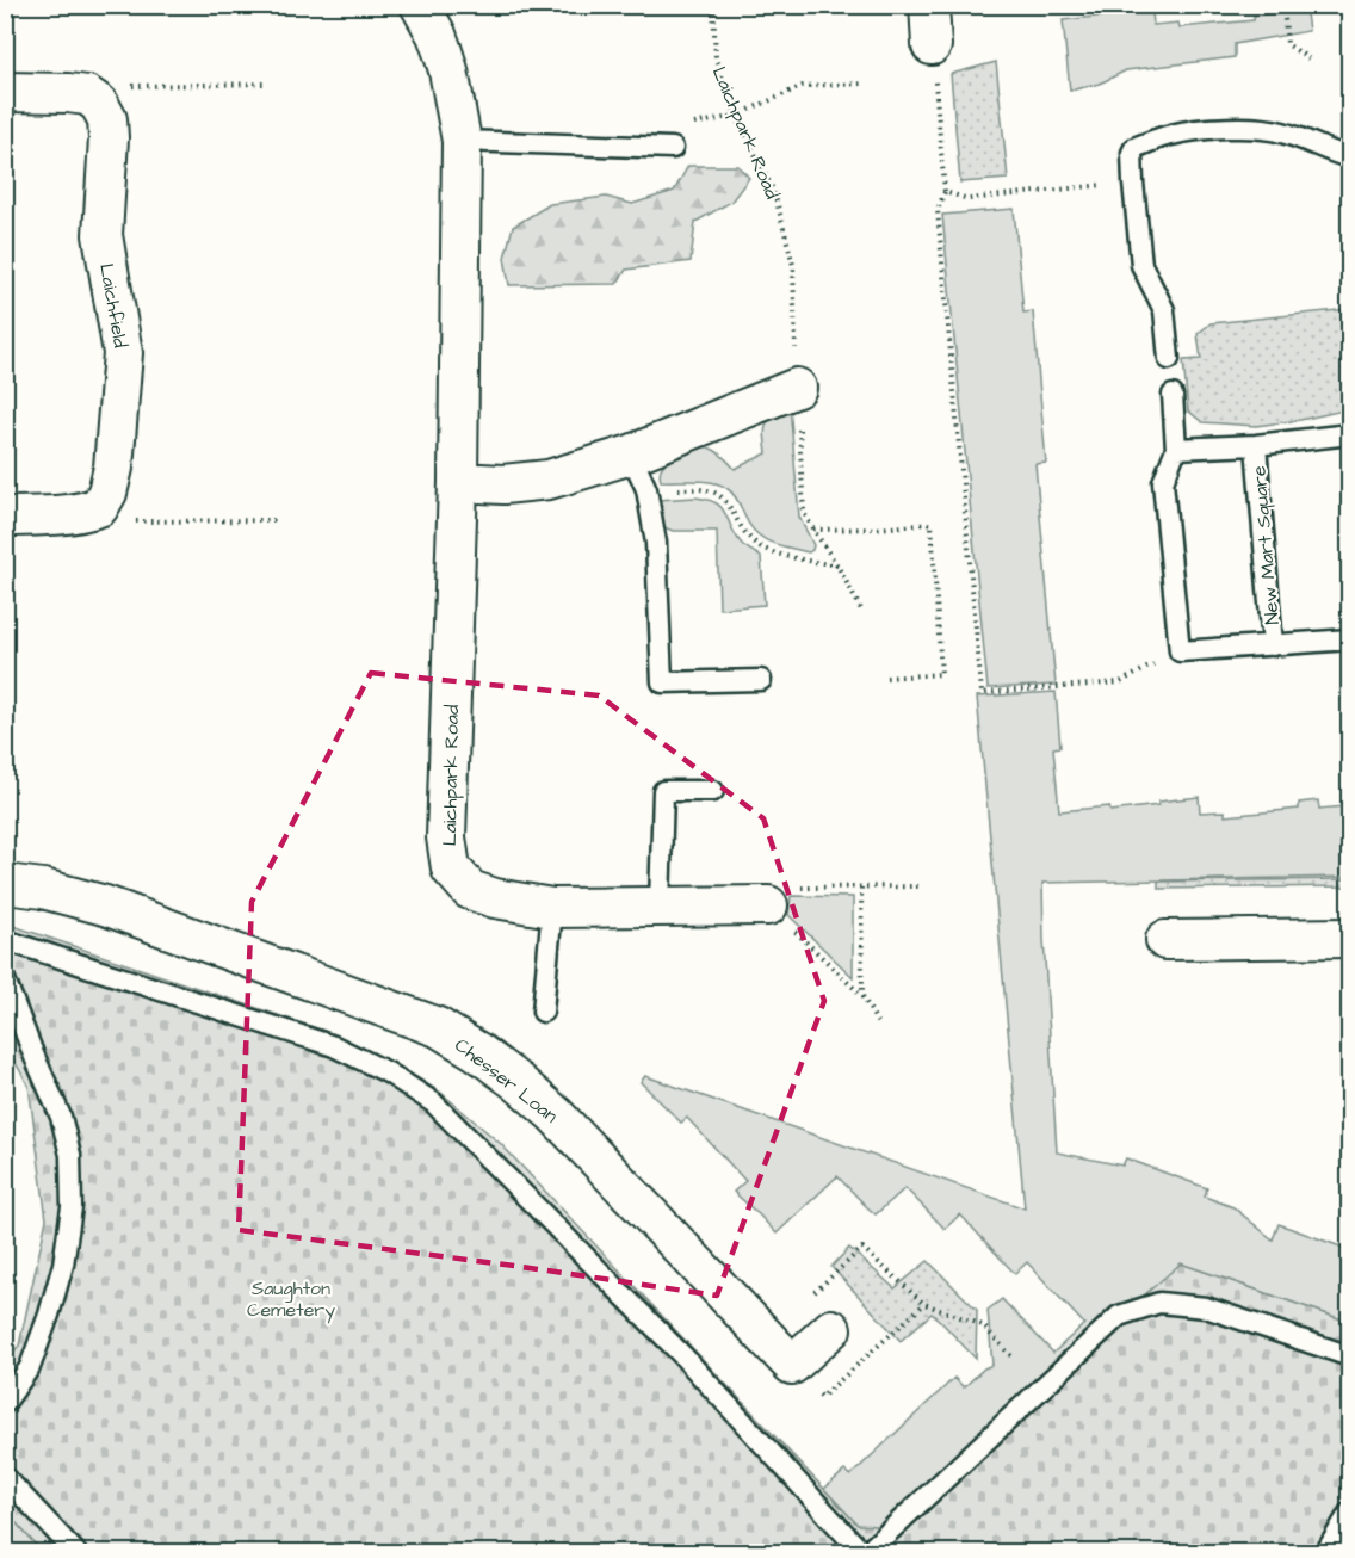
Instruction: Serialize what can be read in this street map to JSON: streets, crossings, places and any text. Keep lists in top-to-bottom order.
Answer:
{
  "streets": {
    "street": ["Laichpark Road", "Laichfield", "Chesser Loan"],
    "lane": ["New Mart Square"]
  },
  "parks": ["Saughton Cemetery"]
}
